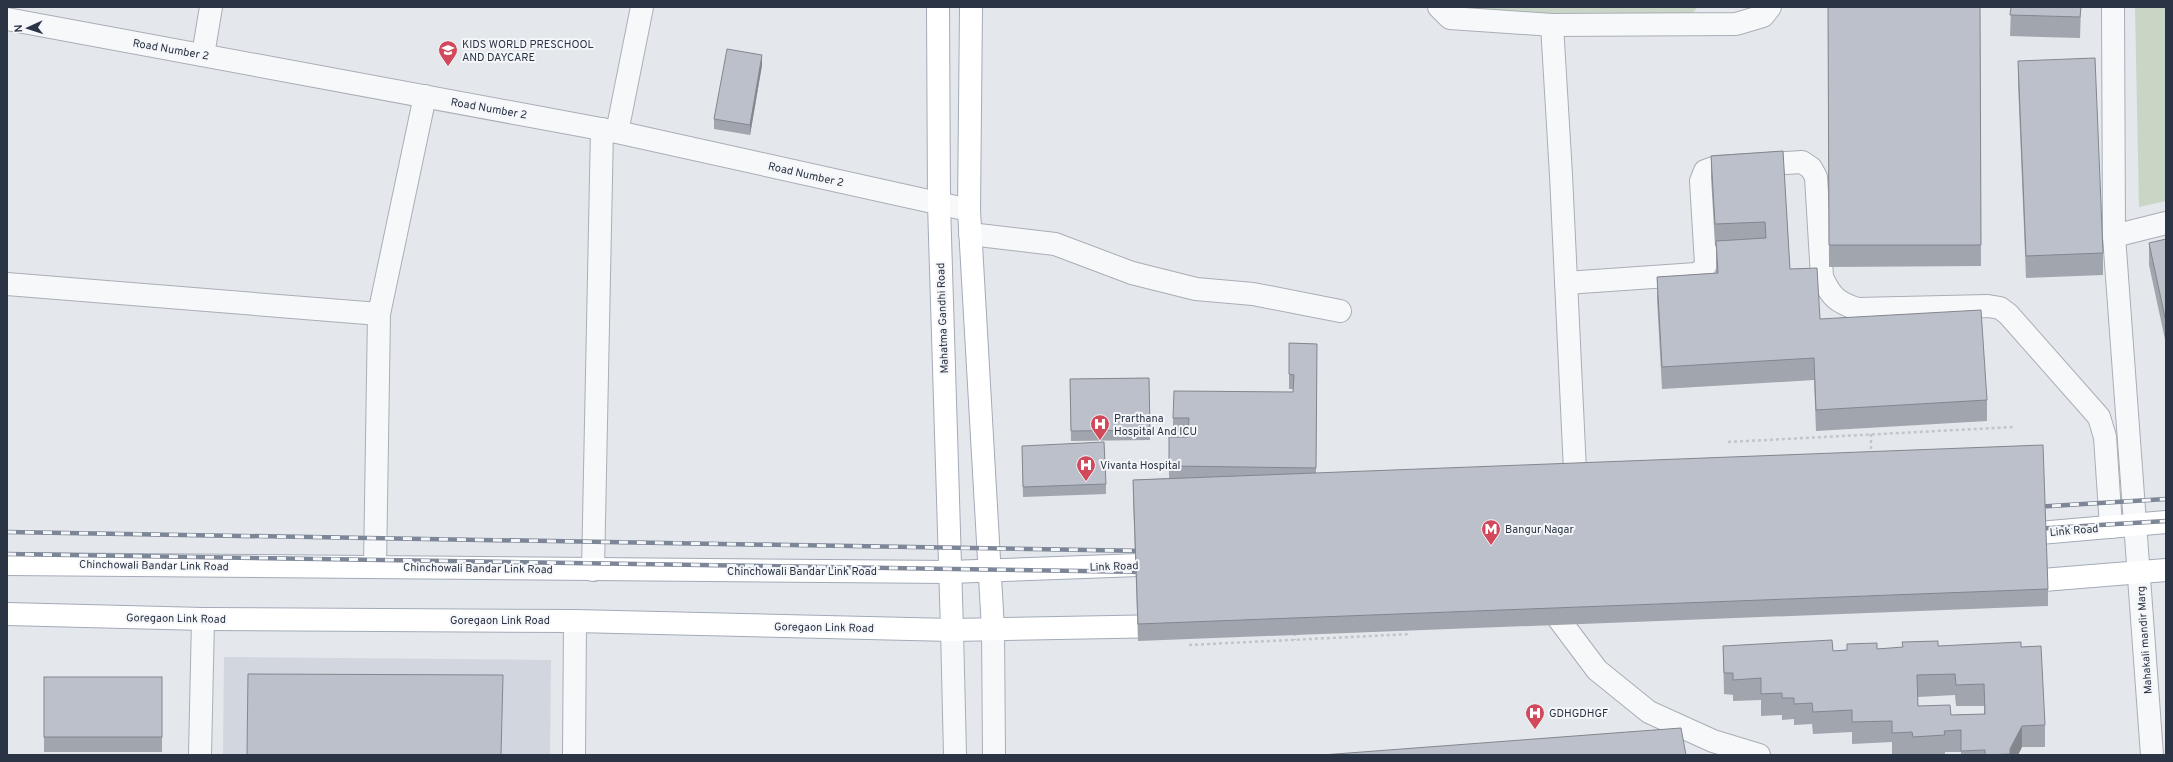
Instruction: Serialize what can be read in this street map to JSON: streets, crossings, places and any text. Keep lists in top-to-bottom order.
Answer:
{
  "streets": {
    "main road": [
      "Mahatma Gandhi Road",
      "Link Road",
      "Chinchowali Bandar Link Road",
      "Goregaon Link Road"
    ],
    "street": ["Road Number 2", "Mahakali mandir Marg"]
  },
  "crossings": [
    ["Road Number 2", "Mahatma Gandhi Road"],
    ["Mahatma Gandhi Road", "Link Road"],
    ["Mahatma Gandhi Road", "Chinchowali Bandar Link Road"],
    ["Mahatma Gandhi Road", "Goregaon Link Road"],
    ["Link Road", "Chinchowali Bandar Link Road"],
    ["Link Road", "Mahakali mandir Marg"]
  ],
  "places": {
    "school or university": ["KIDS WORLD PRESCHOOL AND DAYCARE"],
    "hospital": ["Prarthana Hospital And ICU", "Vivanta Hospital", "GDHGDHGF"],
    "metro station": ["Bangur Nagar"]
  },
  "north": "left"
}
